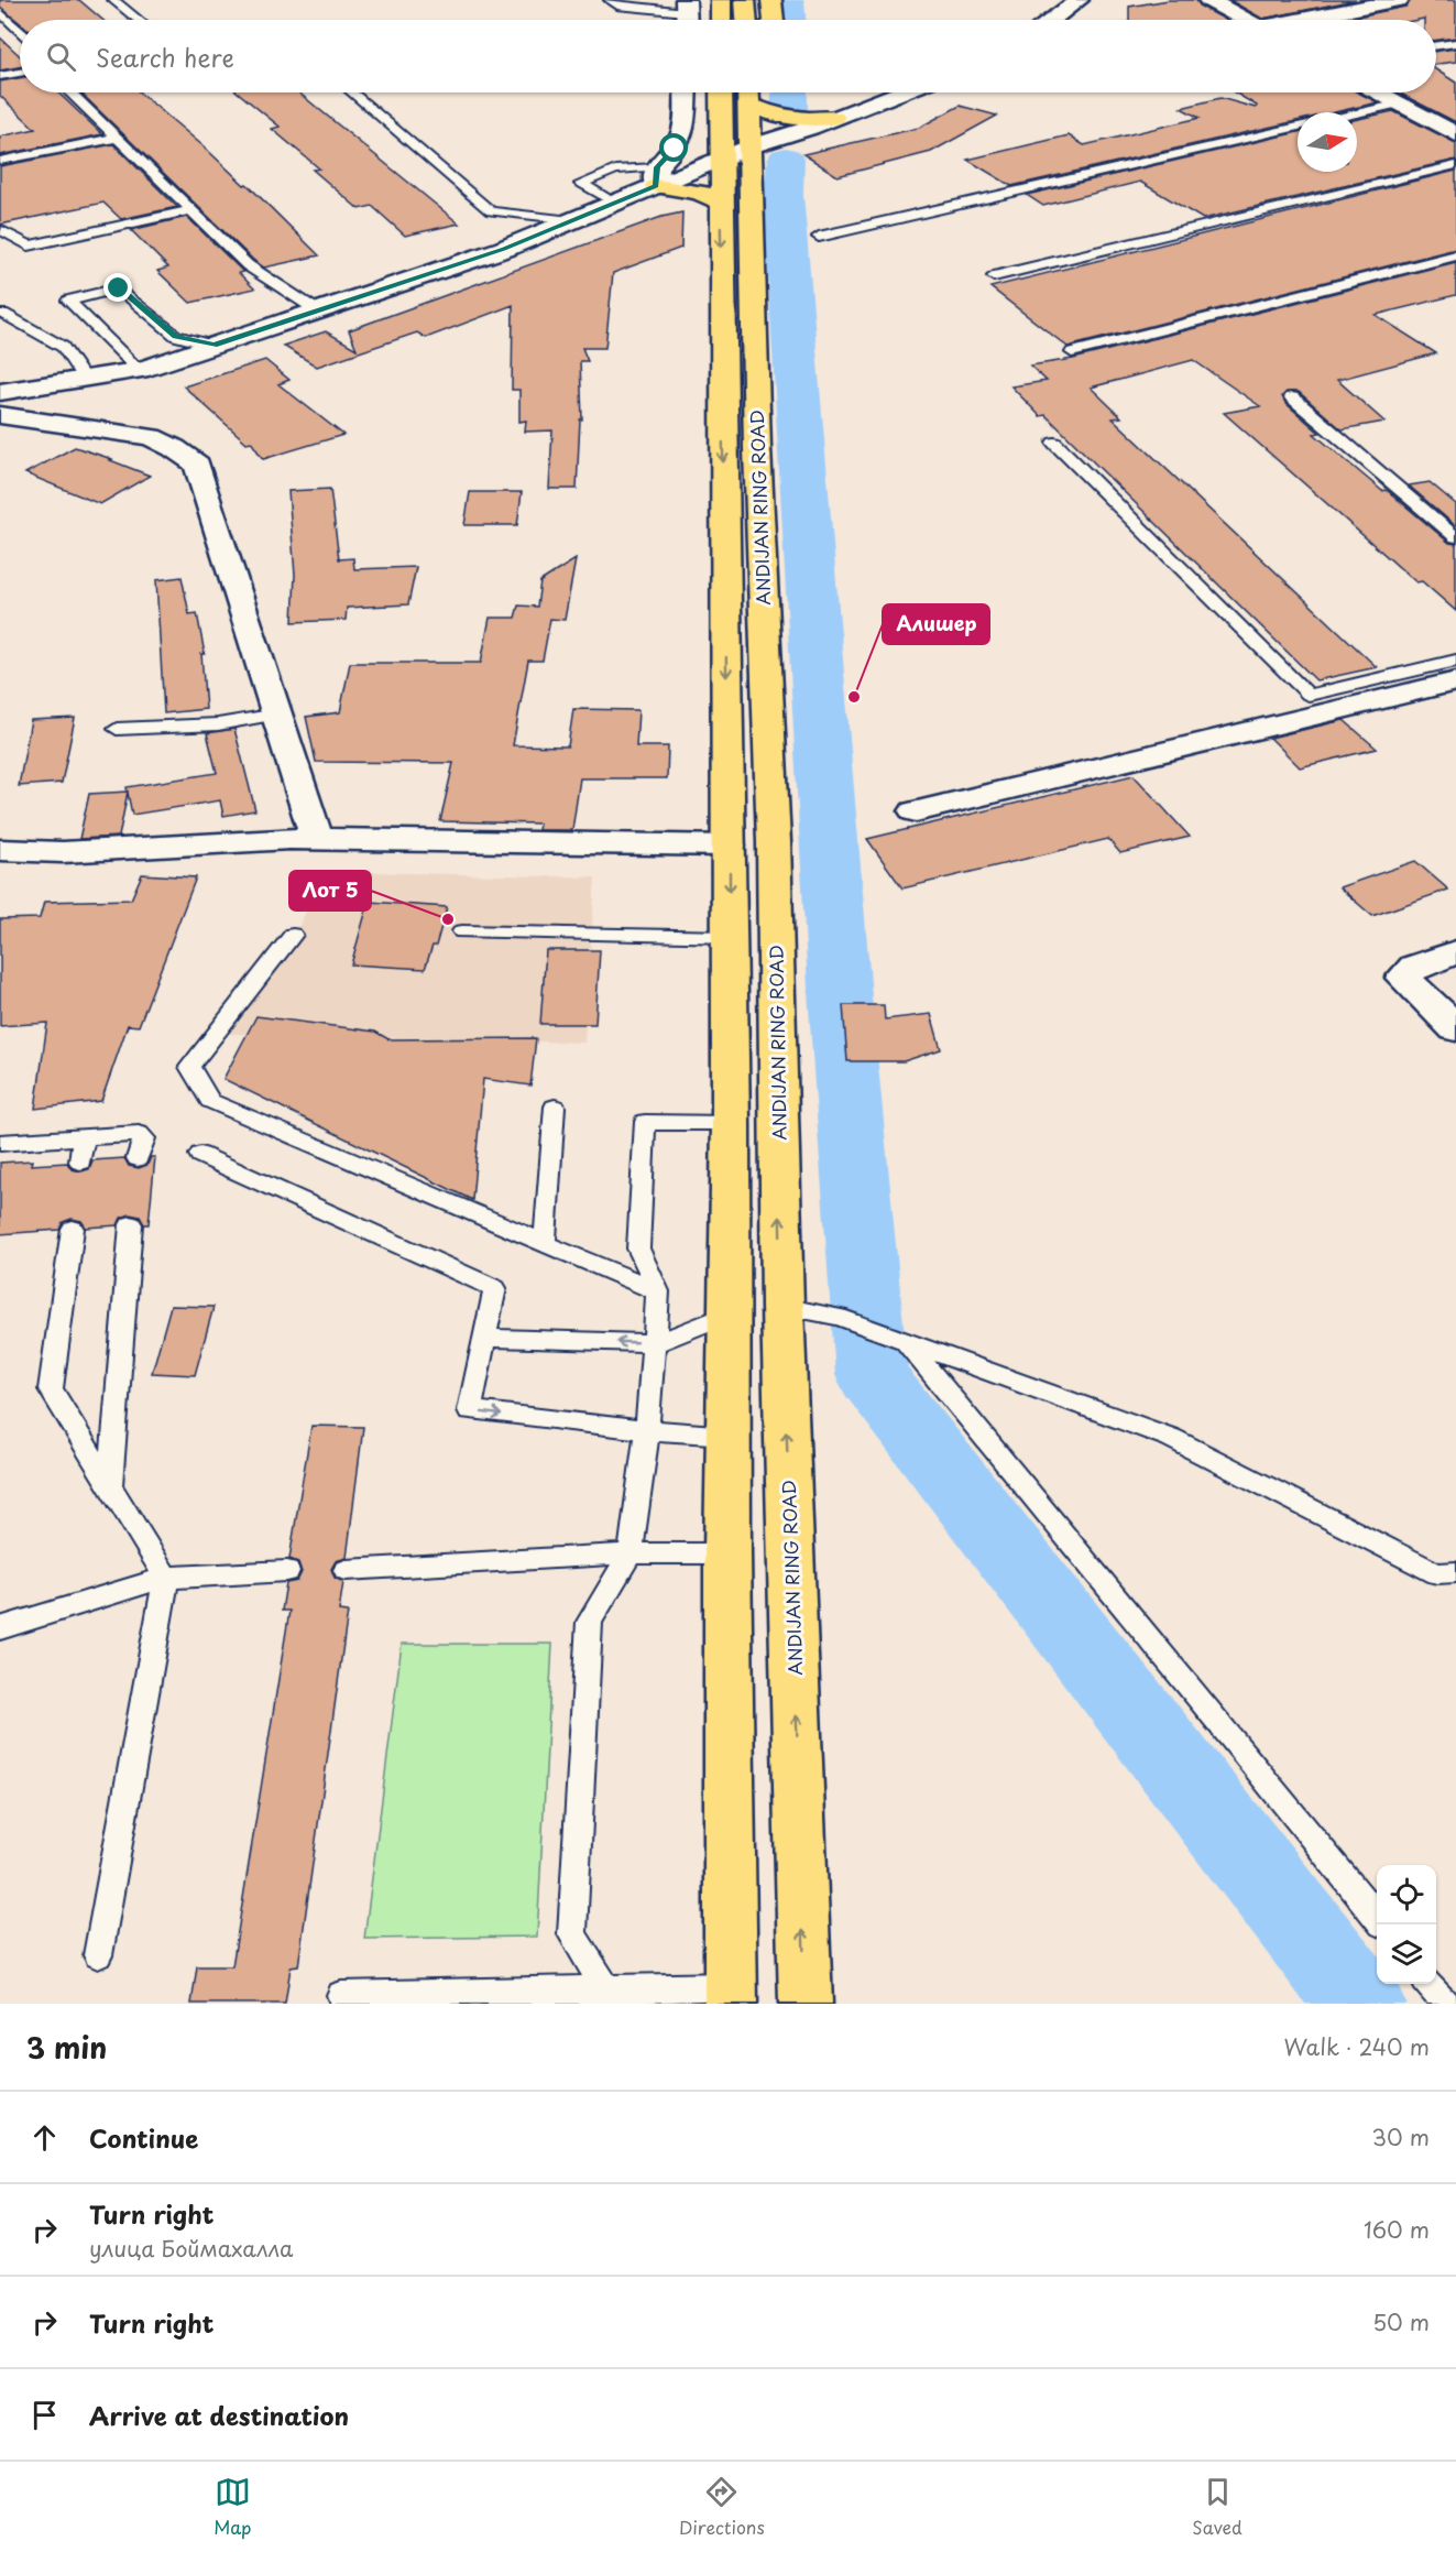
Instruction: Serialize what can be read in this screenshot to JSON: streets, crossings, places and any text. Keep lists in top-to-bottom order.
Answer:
{
  "streets": {
    "highway": ["ANDIJAN RING ROAD"]
  },
  "places": ["Алишер", "Лот 5"],
  "north": "right",
  "page": {
    "search": "Search here",
    "heading": ["3 min", "Walk · 240 m"],
    "list": [
      ["Continue", "30 m"],
      ["Turn right", "улица Боймахалла", "160 m"],
      ["Turn right", "50 m"],
      "Arrive at destination"
    ],
    "nav": ["Map", "Directions", "Saved"]
  }
}
